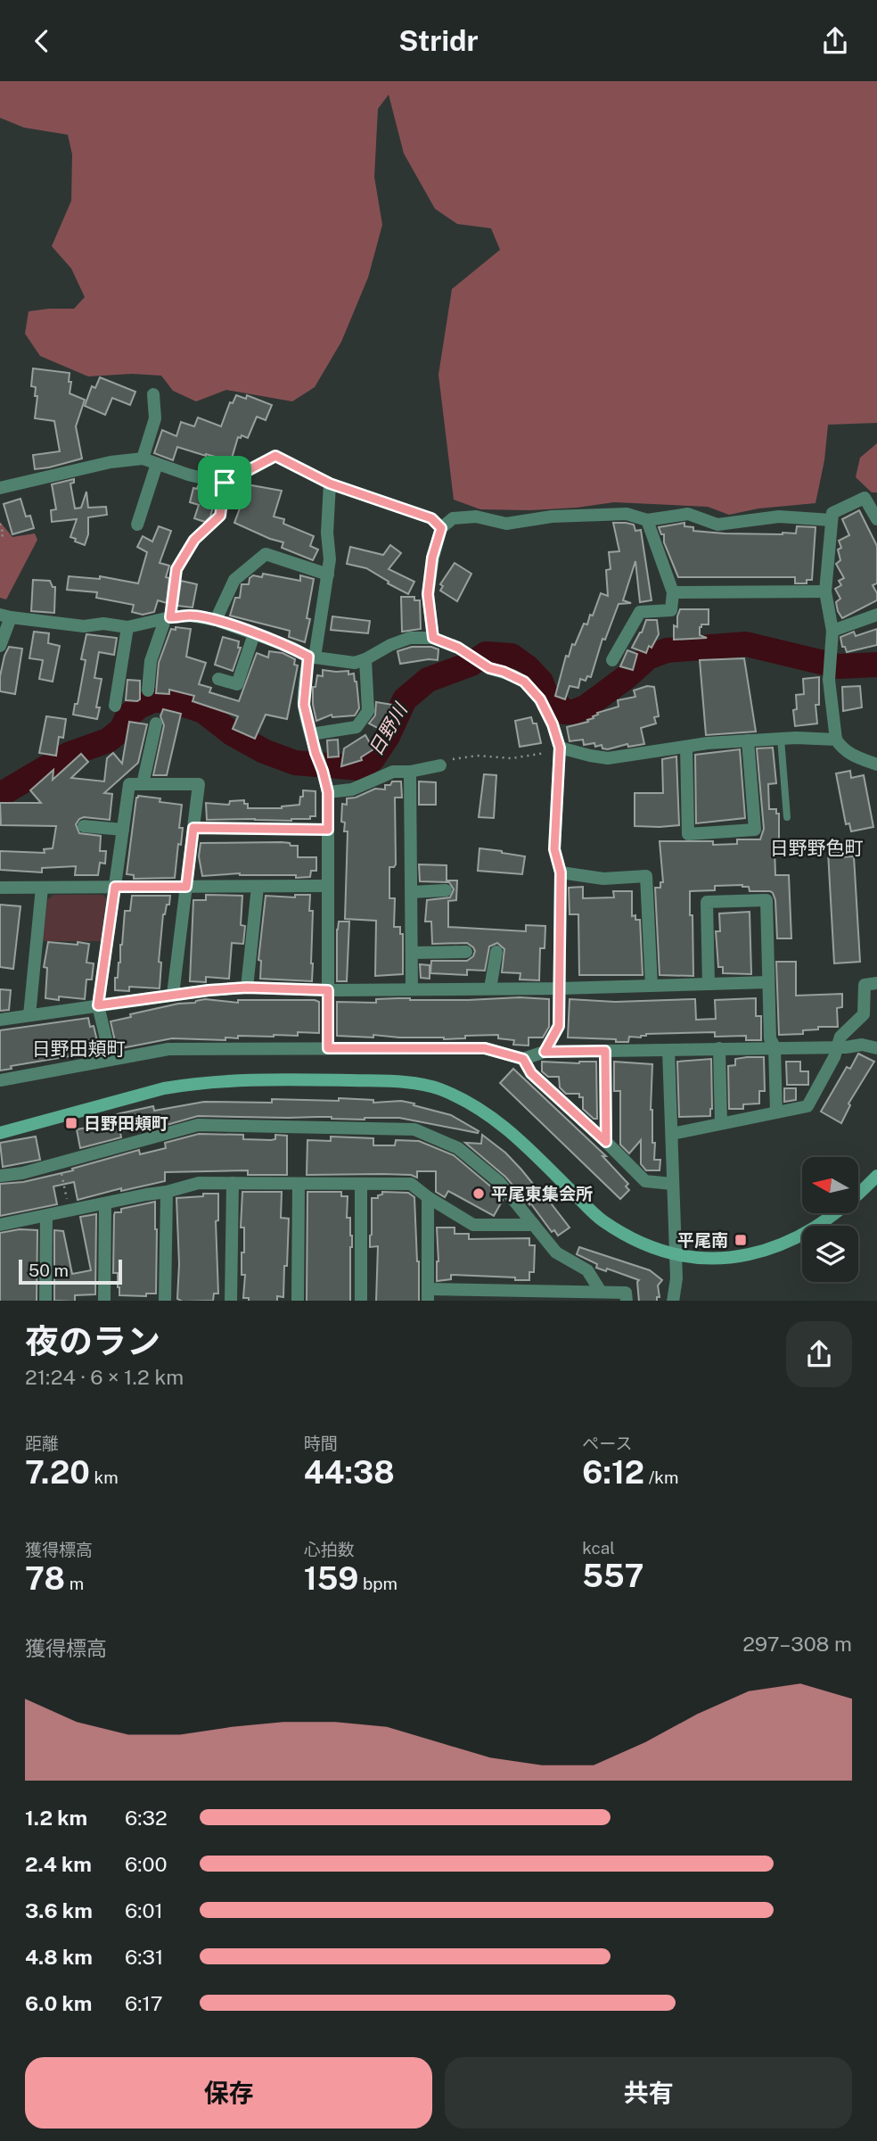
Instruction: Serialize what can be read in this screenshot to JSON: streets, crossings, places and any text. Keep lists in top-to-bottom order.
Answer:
{
  "districts": ["日野野色町", "日野田頬町"],
  "water": ["日野川"],
  "places": {
    "transit": ["日野田頬町", "平尾南"],
    "other": ["平尾東集会所"]
  },
  "scale_bar": "50 m",
  "north": "left",
  "page": {
    "header": "Stridr",
    "scale": "50 m",
    "heading": ["夜のラン", "21:24 · 6 × 1.2 km"],
    "stats": [
      ["距離", "7.20 km"],
      ["時間", "44:38"],
      ["ペース", "6:12 /km"],
      ["獲得標高", "78 m"],
      ["心拍数", "159 bpm"],
      ["kcal", "557"]
    ],
    "chart": ["獲得標高", "297–308 m"],
    "list": [
      {
        "name": "1.2 km",
        "note": "6:32"
      },
      {
        "name": "2.4 km",
        "note": "6:00"
      },
      {
        "name": "3.6 km",
        "note": "6:01"
      },
      {
        "name": "4.8 km",
        "note": "6:31"
      },
      {
        "name": "6.0 km",
        "note": "6:17"
      }
    ],
    "buttons": ["保存", "共有"]
  }
}
